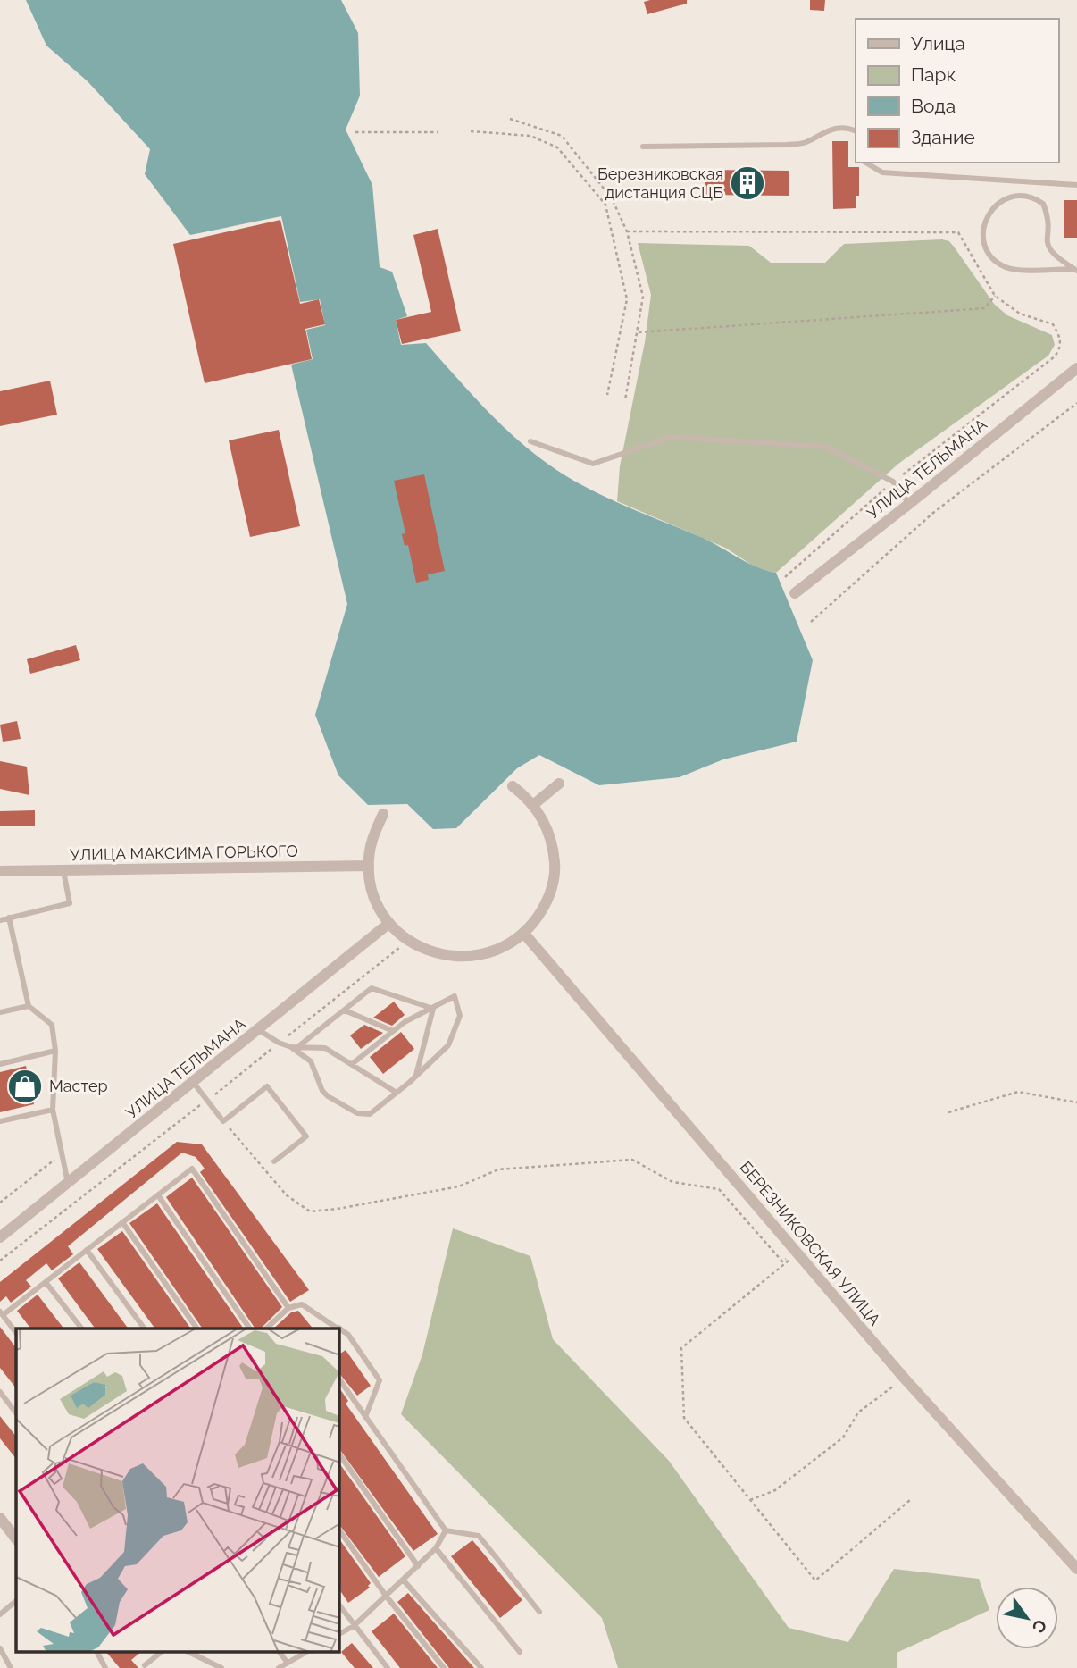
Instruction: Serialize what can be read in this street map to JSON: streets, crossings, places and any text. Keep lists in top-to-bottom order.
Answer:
{
  "streets": {
    "street": ["УЛИЦА ТЕЛЬМАНА", "УЛИЦА МАКСИМА ГОРЬКОГО", "БЕРЕЗНИКОВСКАЯ УЛИЦА"]
  },
  "places": {
    "building": ["Березниковская дистанция СЦБ"],
    "shop": ["Мастер"]
  },
  "legend": [
    "Улица",
    "Парк",
    "Вода",
    "Здание"
  ],
  "north": "bottom right"
}
